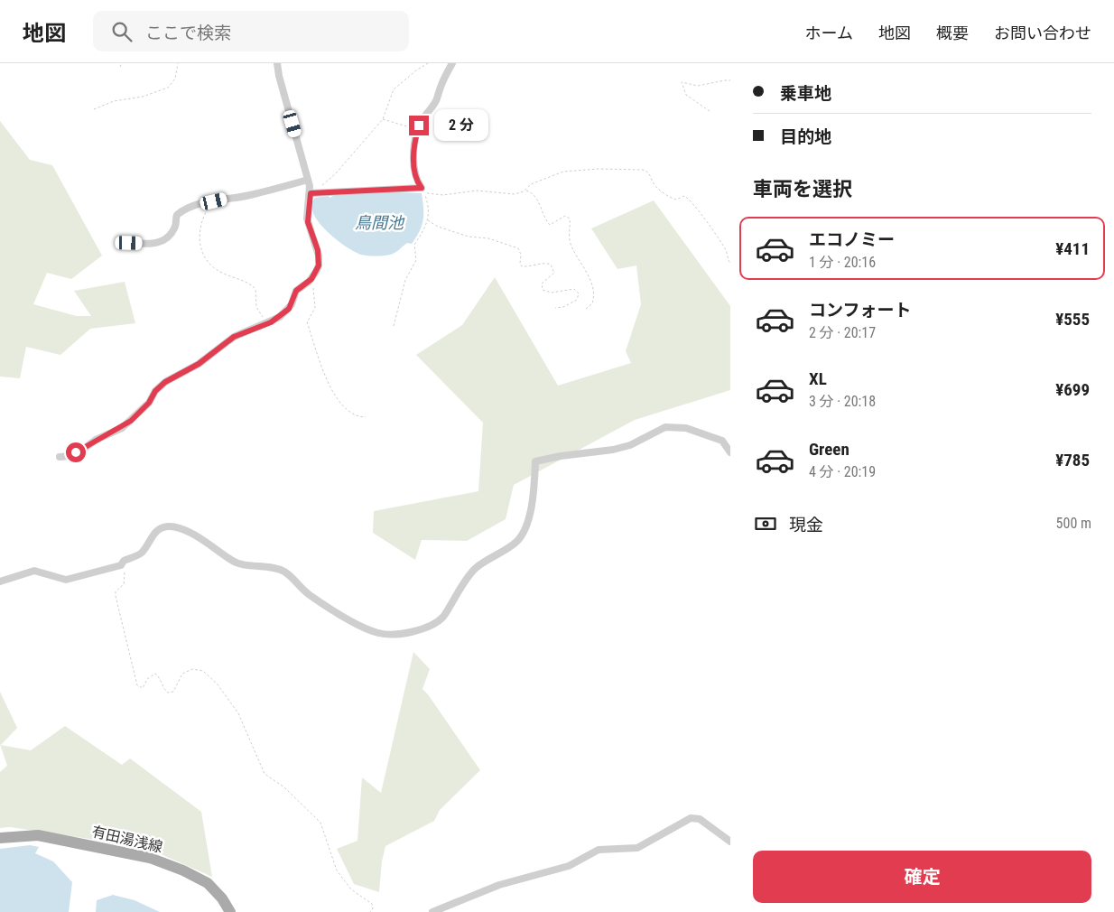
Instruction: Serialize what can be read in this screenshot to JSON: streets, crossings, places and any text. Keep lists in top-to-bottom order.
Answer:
{
  "streets": {
    "main road": ["有田湯浅線"]
  },
  "water": ["鳥間池"],
  "page": {
    "header": "地図",
    "search": "ここで検索",
    "nav": [
      "ホーム",
      "地図",
      "概要",
      "お問い合わせ"
    ],
    "banner": ["乗車地", "目的地"],
    "bubble": "2 分",
    "heading": "車両を選択",
    "list": [
      {
        "name": "エコノミー",
        "note": "1 分 · 20:16",
        "value": "¥411"
      },
      {
        "name": "コンフォート",
        "note": "2 分 · 20:17",
        "value": "¥555"
      },
      {
        "name": "XL",
        "note": "3 分 · 20:18",
        "value": "¥699"
      },
      {
        "name": "Green",
        "note": "4 分 · 20:19",
        "value": "¥785"
      }
    ],
    "pay": ["現金", "500 m"],
    "buttons": "確定"
  }
}
